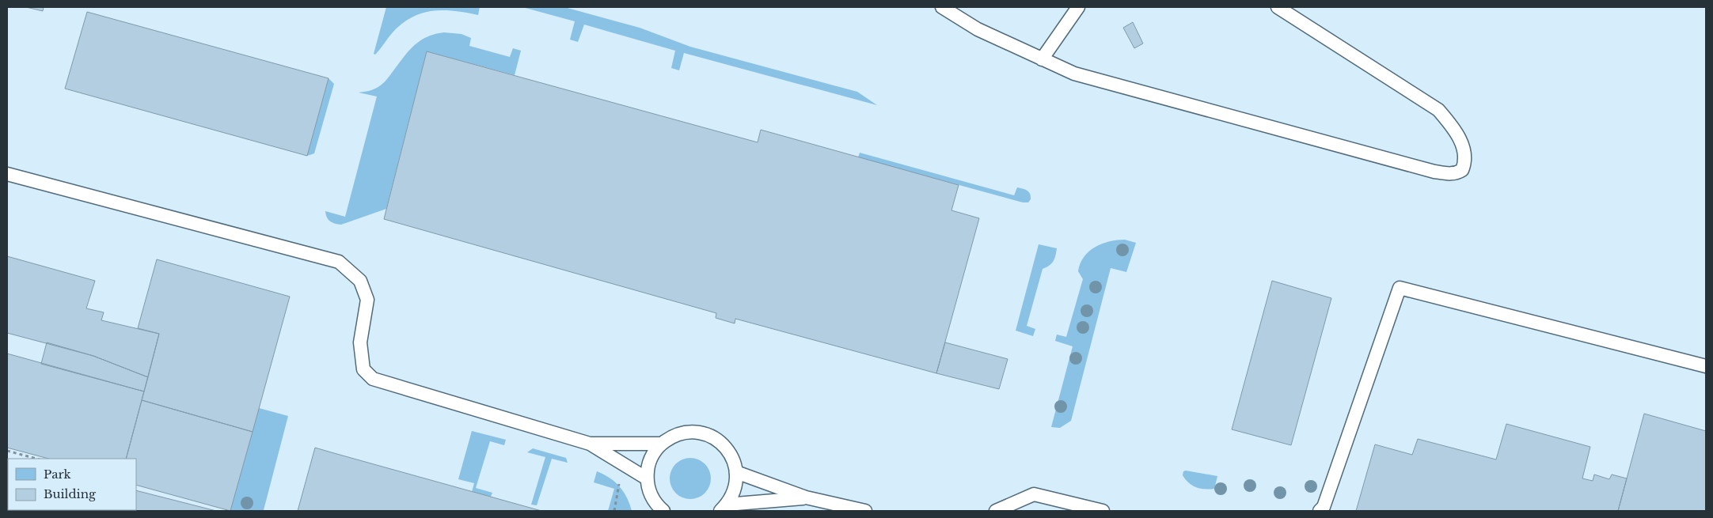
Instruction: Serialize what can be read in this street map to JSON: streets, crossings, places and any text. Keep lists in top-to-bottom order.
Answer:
{
  "legend": ["Park", "Building"]
}
